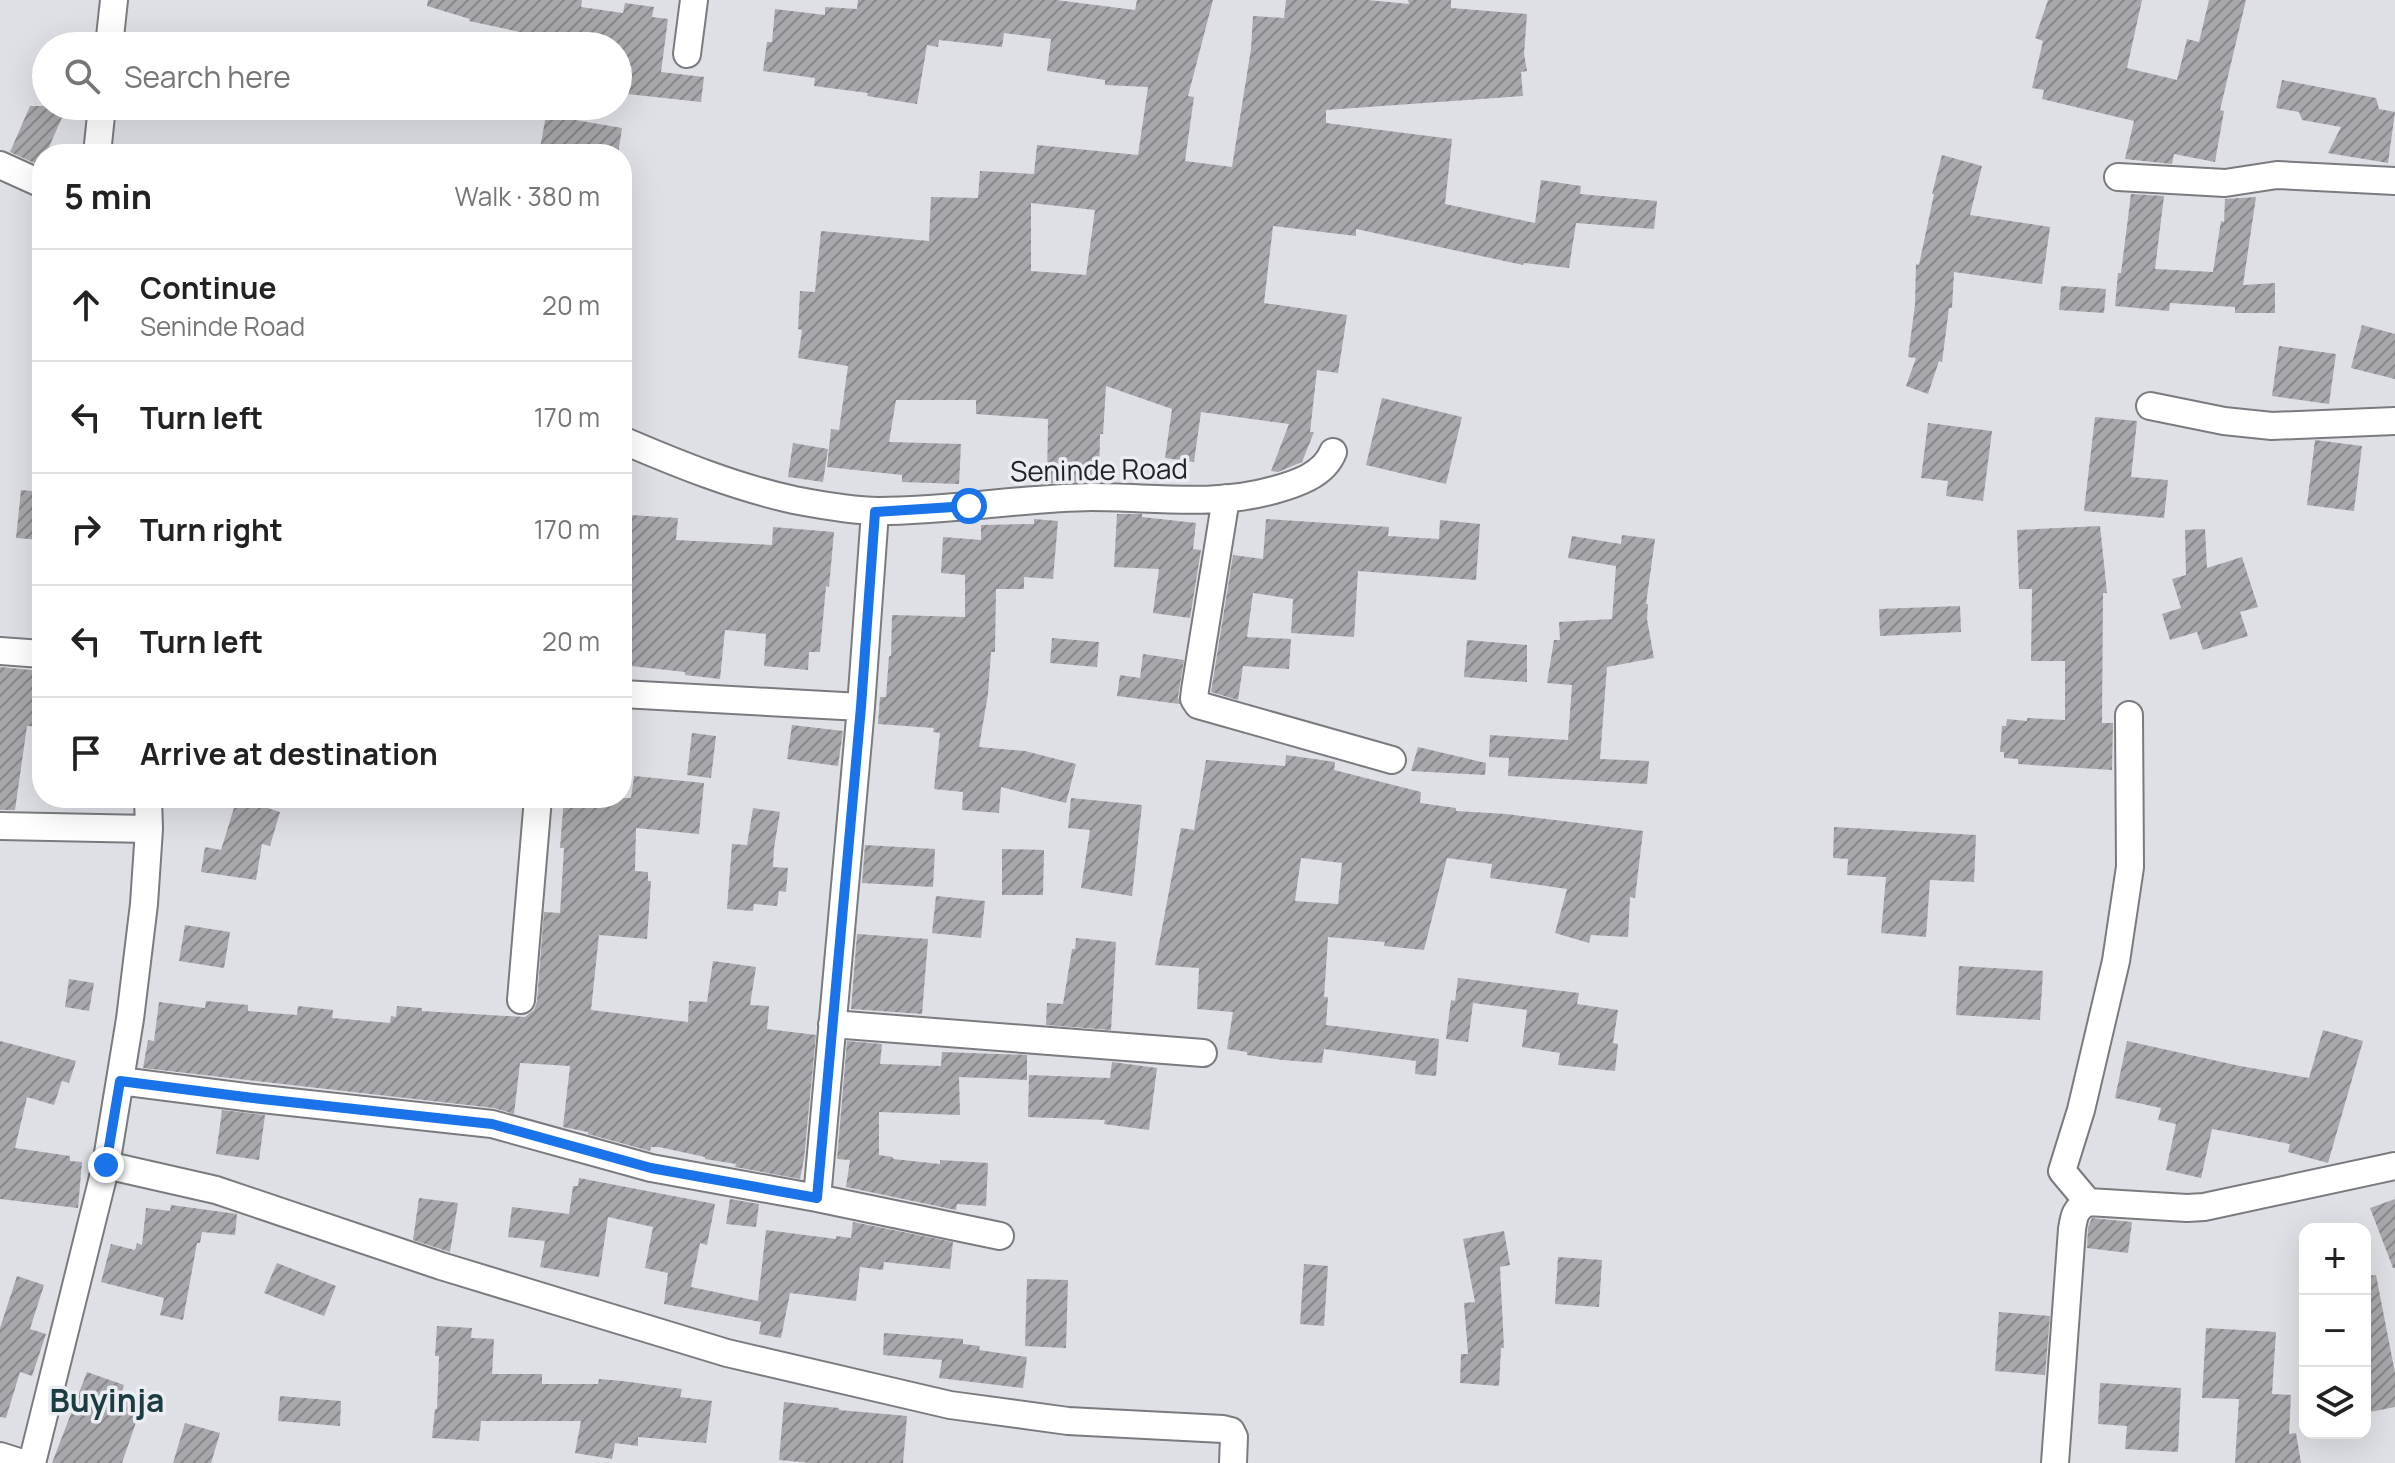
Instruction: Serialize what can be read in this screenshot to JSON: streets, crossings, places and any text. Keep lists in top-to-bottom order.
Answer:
{
  "streets": {
    "street": ["Seninde Road"]
  },
  "districts": ["Buyinja"],
  "page": {
    "search": "Search here",
    "heading": ["5 min", "Walk · 380 m"],
    "list": [
      ["Continue", "Seninde Road", "20 m"],
      ["Turn left", "170 m"],
      ["Turn right", "170 m"],
      ["Turn left", "20 m"],
      "Arrive at destination"
    ],
    "map_buttons": ["+", "−"]
  }
}
